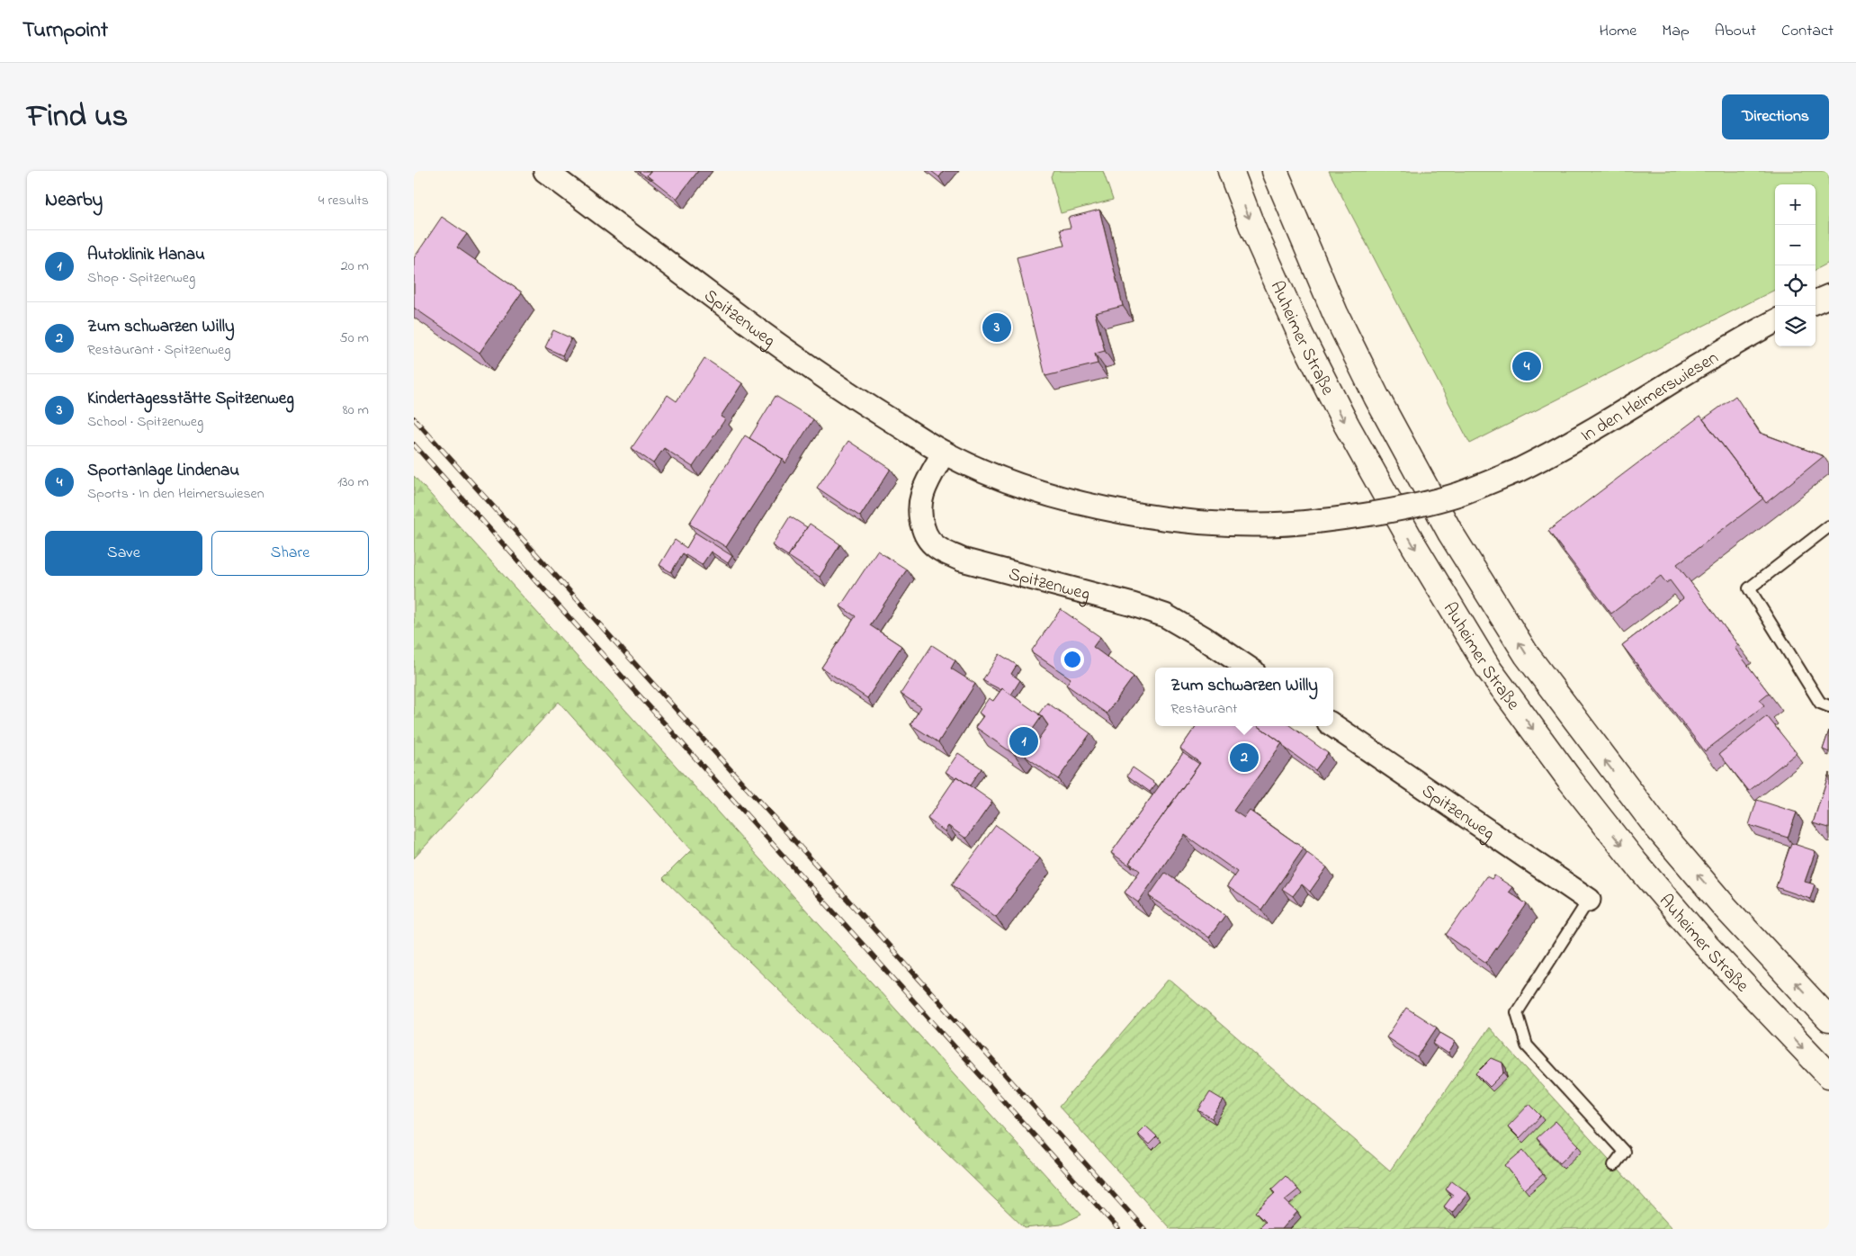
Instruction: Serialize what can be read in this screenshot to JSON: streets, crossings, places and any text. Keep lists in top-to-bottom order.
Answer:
{
  "streets": {
    "main road": ["Auheimer Straße"],
    "street": ["Spitzenweg", "In den Heimerswiesen"]
  },
  "crossings": [
    ["Spitzenweg", "In den Heimerswiesen"]
  ],
  "page": {
    "header": "Turnpoint",
    "nav": [
      "Home",
      "Map",
      "About",
      "Contact"
    ],
    "title": "Find us",
    "buttons": [
      "Directions",
      ["Save", "Share"]
    ],
    "heading": ["Nearby", "4 results"],
    "map_buttons": ["+", "−"],
    "list": [
      {
        "mark": "1",
        "name": "Autoklinik Hanau",
        "note": "Shop · Spitzenweg",
        "value": "20 m"
      },
      {
        "mark": "2",
        "name": "Zum schwarzen Willy",
        "note": "Restaurant · Spitzenweg",
        "value": "50 m"
      },
      {
        "mark": "3",
        "name": "Kindertagesstätte Spitzenweg",
        "note": "School · Spitzenweg",
        "value": "80 m"
      },
      {
        "mark": "4",
        "name": "Sportanlage Lindenau",
        "note": "Sports · In den Heimerswiesen",
        "value": "130 m"
      }
    ],
    "pins": [
      "3",
      "4",
      "1",
      "2"
    ],
    "popup": ["Zum schwarzen Willy", "Restaurant"]
  }
}
